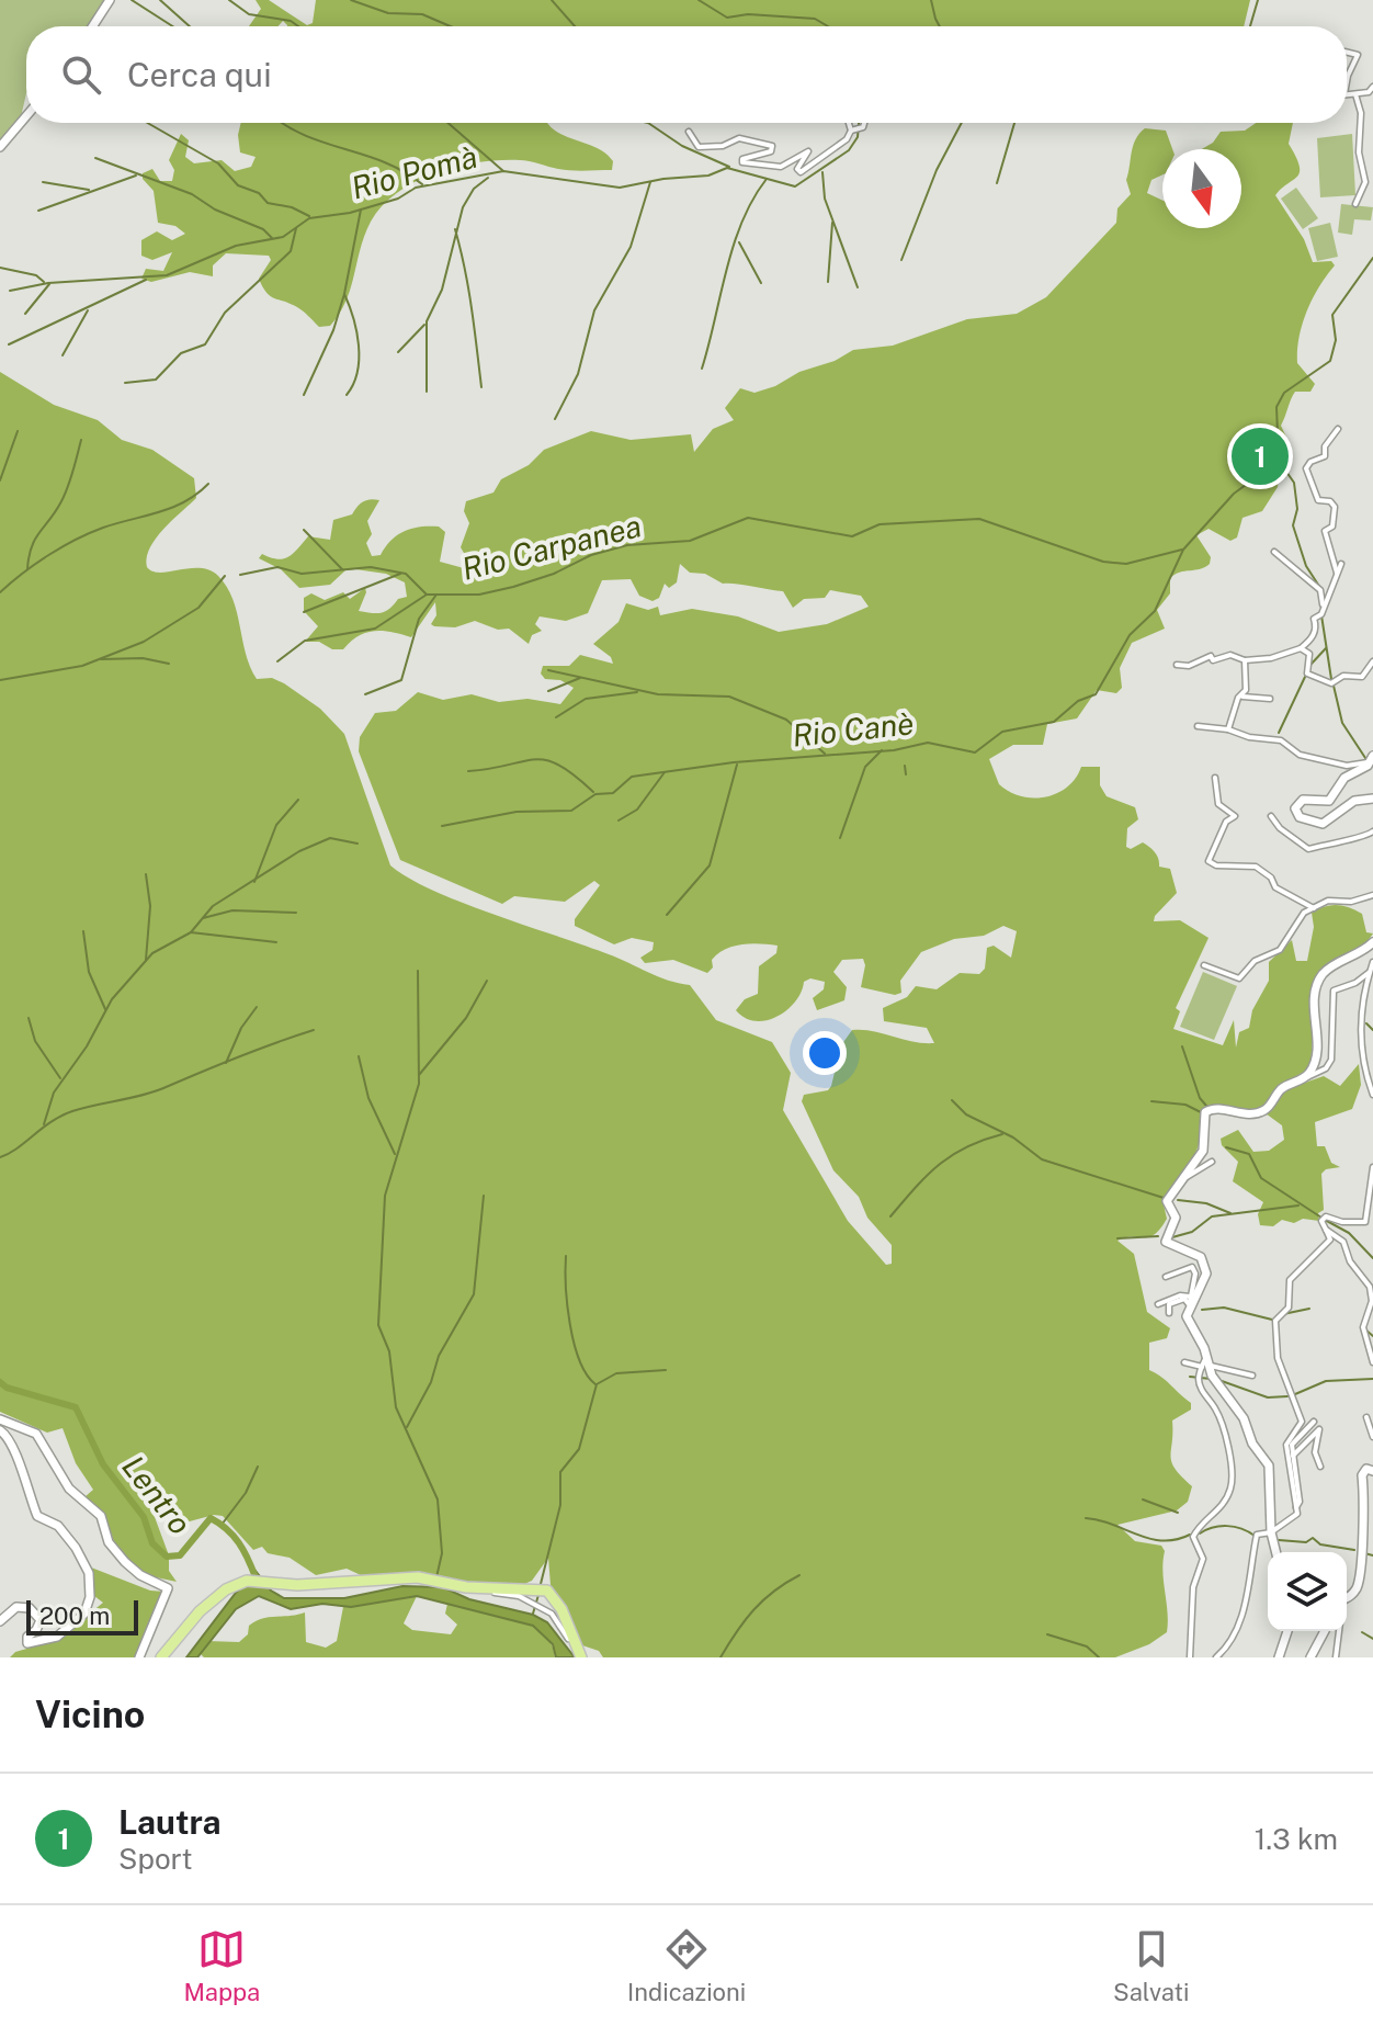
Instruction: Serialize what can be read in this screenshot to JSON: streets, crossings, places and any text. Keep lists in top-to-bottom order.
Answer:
{
  "water": [
    "Rio Pomà",
    "Rio Carpanea",
    "Rio Canè",
    "Lentro"
  ],
  "scale_bar": "200 m",
  "north": "bottom",
  "page": {
    "search": "Cerca qui",
    "pins": "1",
    "scale": "200 m",
    "heading": "Vicino",
    "list": [
      {
        "mark": "1",
        "name": "Lautra",
        "note": "Sport",
        "value": "1.3 km"
      }
    ],
    "nav": ["Mappa", "Indicazioni", "Salvati"]
  }
}
